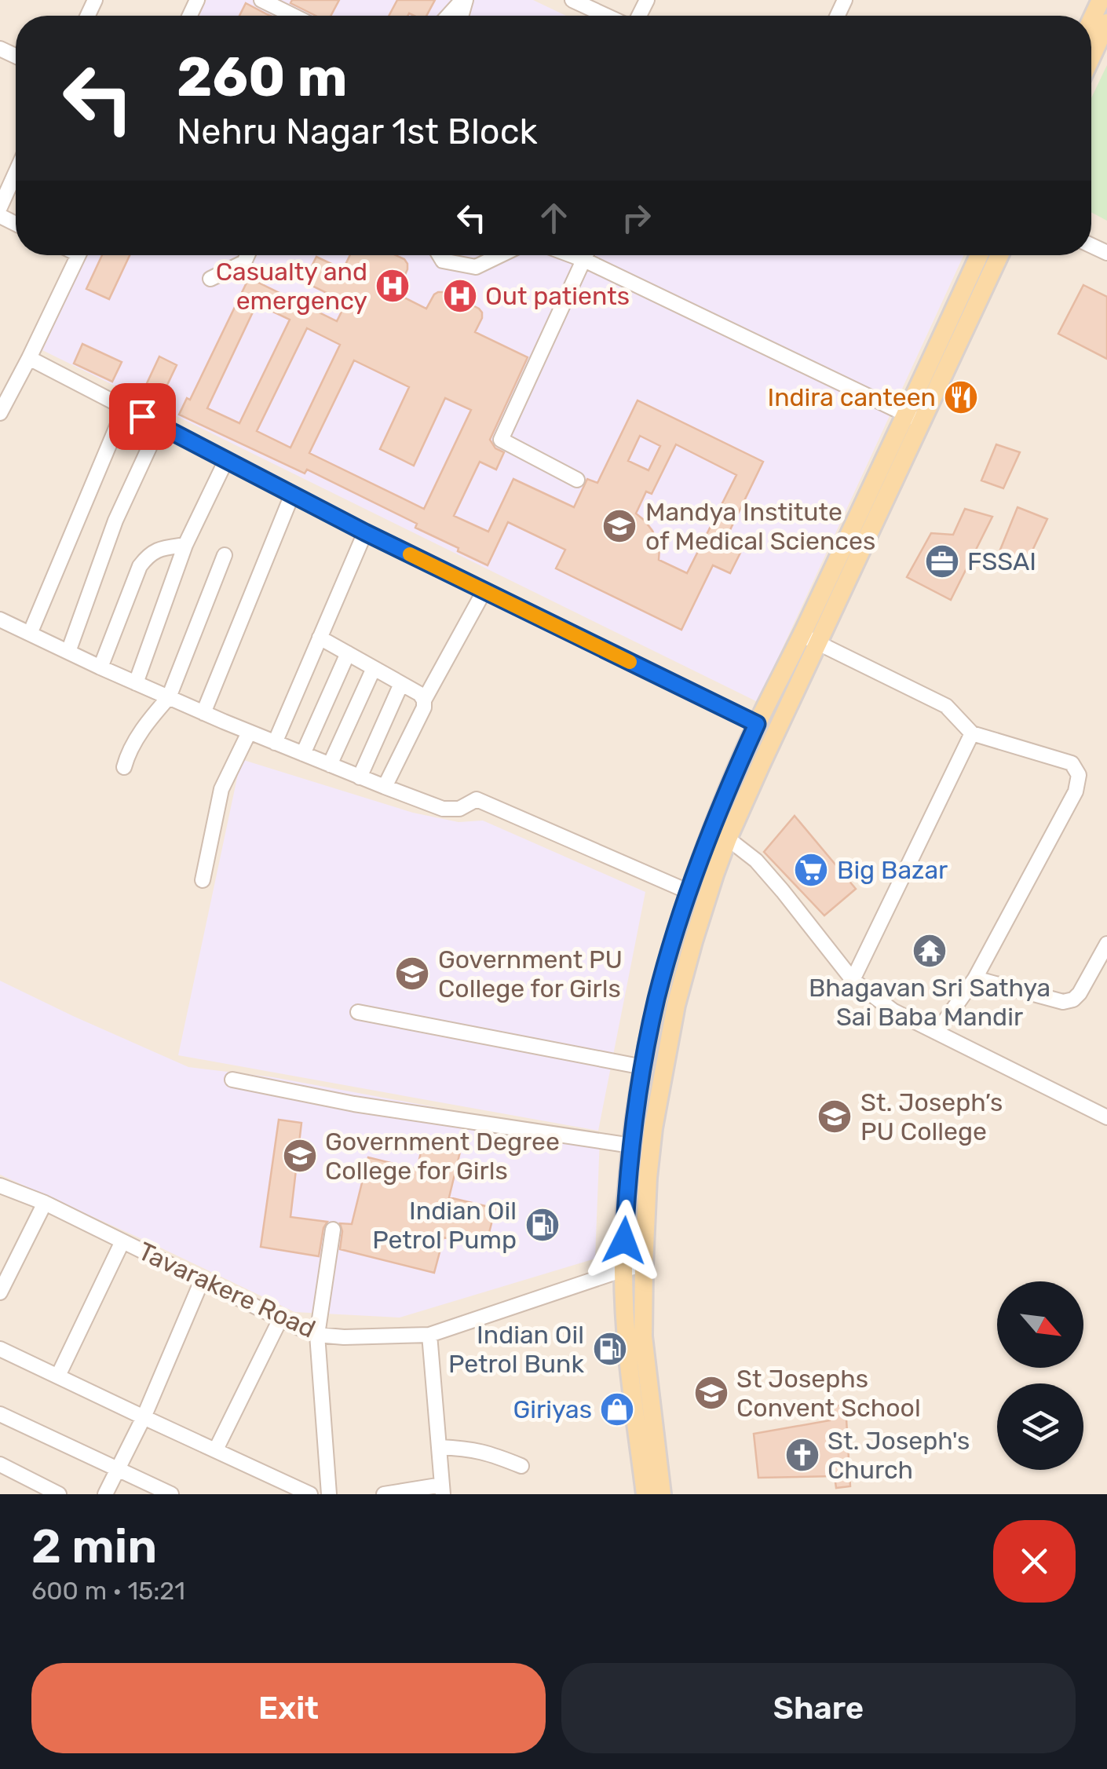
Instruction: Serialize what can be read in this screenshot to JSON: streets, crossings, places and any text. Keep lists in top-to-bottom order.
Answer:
{
  "streets": {
    "street": ["Tavarakere Road"]
  },
  "places": {
    "hospital": ["Casualty and emergency", "Out patients"],
    "restaurant": ["Indira canteen"],
    "school or university": [
      "Mandya Institute of Medical Sciences",
      "Government PU College for Girls",
      "St. Joseph’s PU College",
      "Government Degree College for Girls",
      "St Josephs Convent School"
    ],
    "office": ["FSSAI"],
    "supermarket": ["Big Bazar"],
    "temple": ["Bhagavan Sri Sathya Sai Baba Mandir"],
    "fuel station": ["Indian Oil Petrol Pump", "Indian Oil Petrol Bunk"],
    "shop": ["Giriyas"],
    "church": ["St. Joseph's Church"]
  },
  "north": "bottom right",
  "page": {
    "turn": ["260 m", "Nehru Nagar 1st Block"],
    "heading": ["2 min", "600 m · 15:21"],
    "buttons": ["Exit", "Share"]
  }
}
